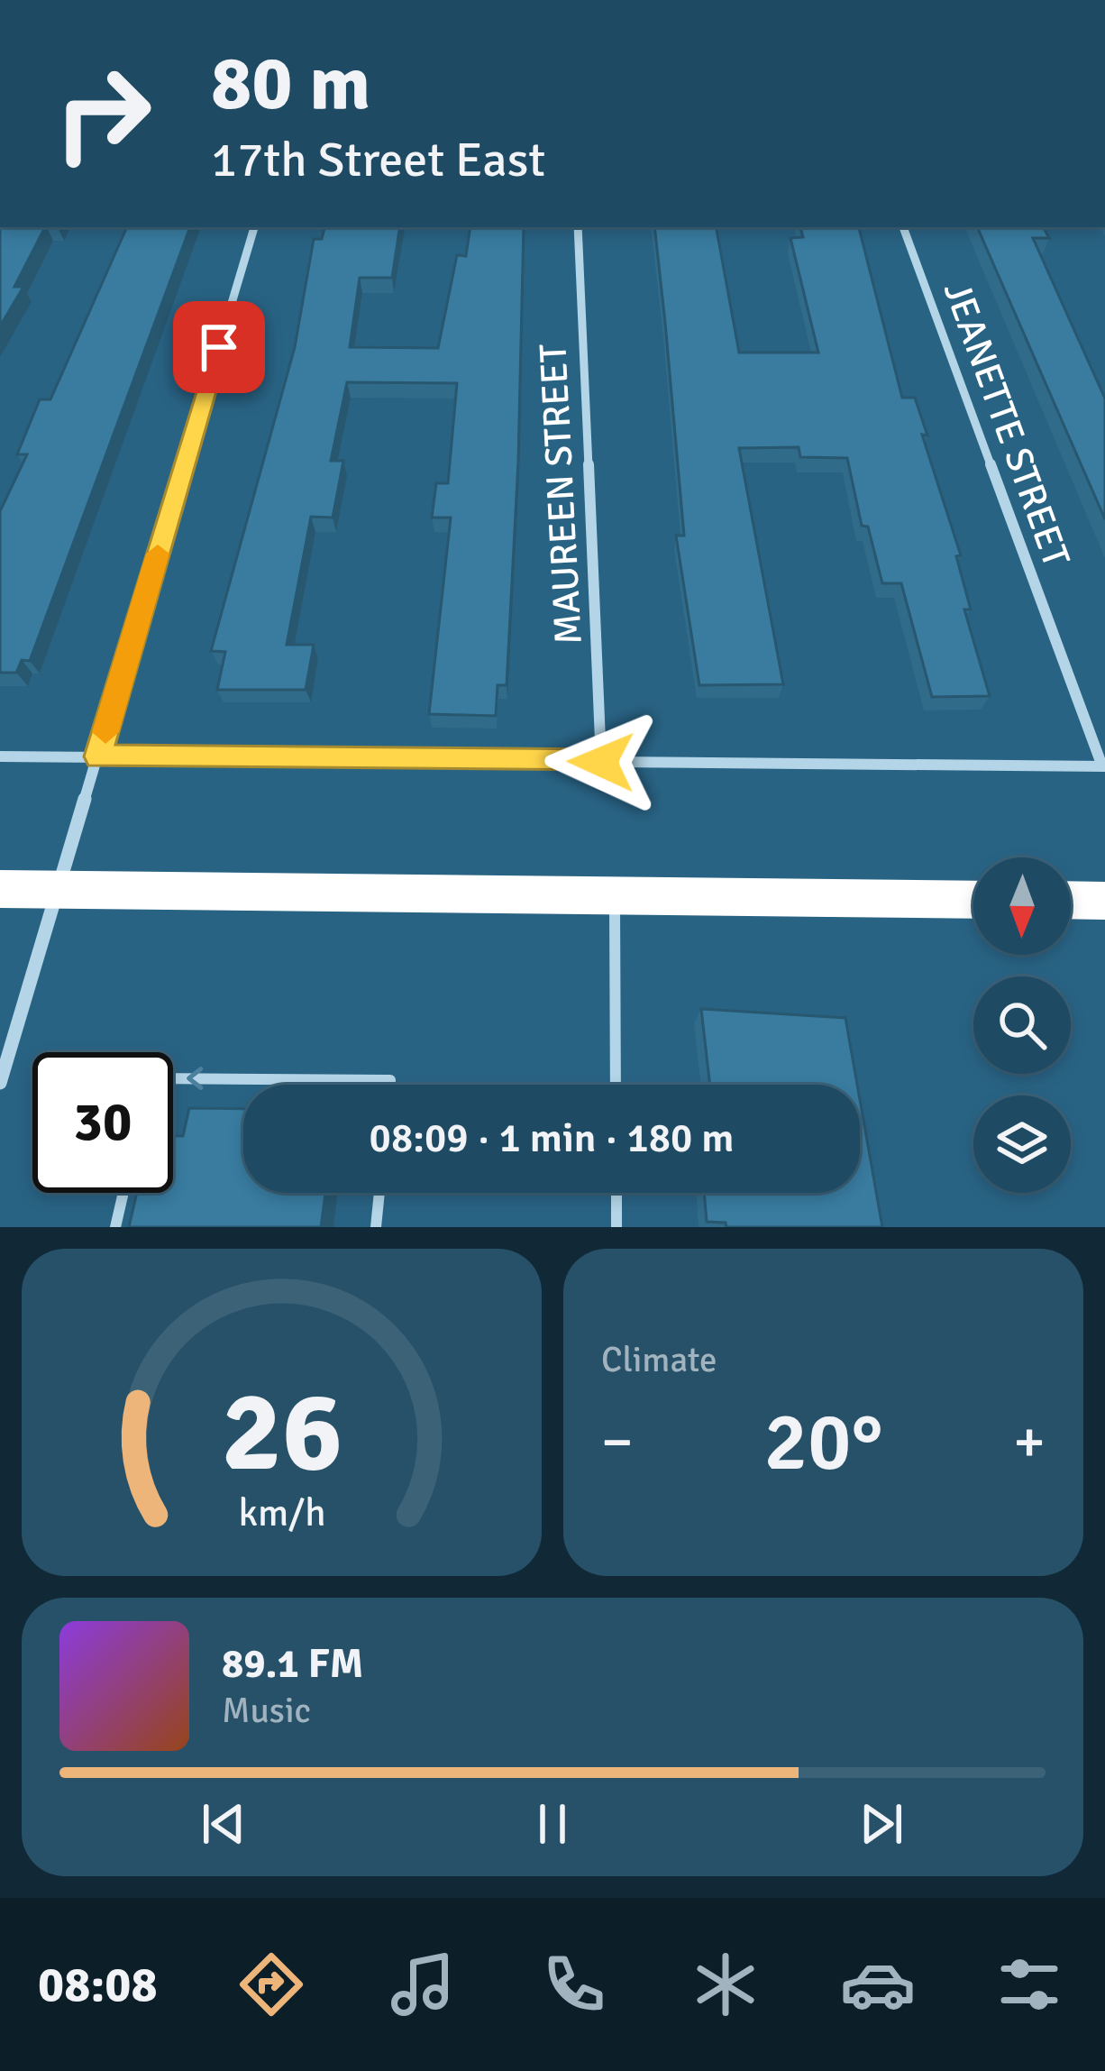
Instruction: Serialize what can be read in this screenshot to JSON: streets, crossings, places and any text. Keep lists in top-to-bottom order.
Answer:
{
  "streets": {
    "street": ["JEANETTE STREET", "MAUREEN STREET"]
  },
  "north": "bottom",
  "page": {
    "turn": ["80 m", "17th Street East"],
    "limit": "30",
    "trip": "08:09 · 1 min · 180 m",
    "tile": "Climate",
    "heat": ["−", "20°", "+"],
    "song": ["89.1 FM", "Music"],
    "tabs": "08:08",
    "gauge": ["26", "km/h"]
  }
}
